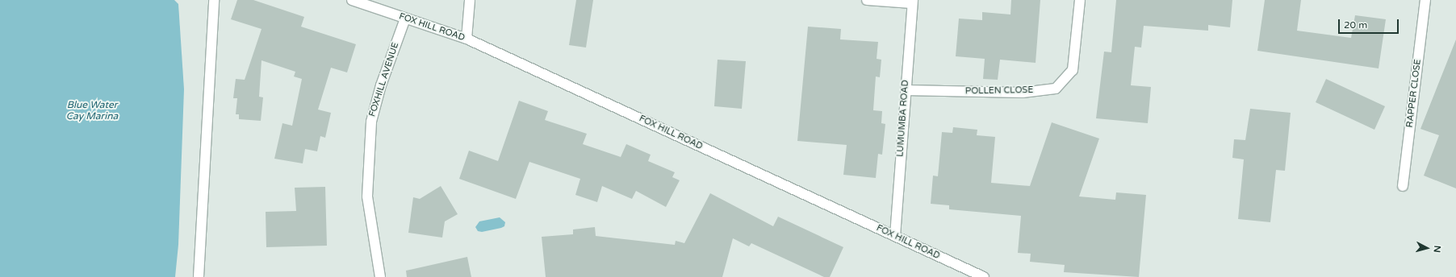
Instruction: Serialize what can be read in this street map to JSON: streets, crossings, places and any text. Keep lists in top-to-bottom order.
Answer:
{
  "streets": {
    "street": [
      "FOX HILL ROAD",
      "FOXHILL AVENUE",
      "POLLEN CLOSE",
      "RAPPER CLOSE",
      "LUMUMBA ROAD"
    ]
  },
  "crossings": [
    ["FOX HILL ROAD", "FOXHILL AVENUE"],
    ["FOX HILL ROAD", "LUMUMBA ROAD"],
    ["POLLEN CLOSE", "LUMUMBA ROAD"]
  ],
  "water": ["Blue Water Cay Marina"],
  "scale_bar": "20 m",
  "north": "right"
}
